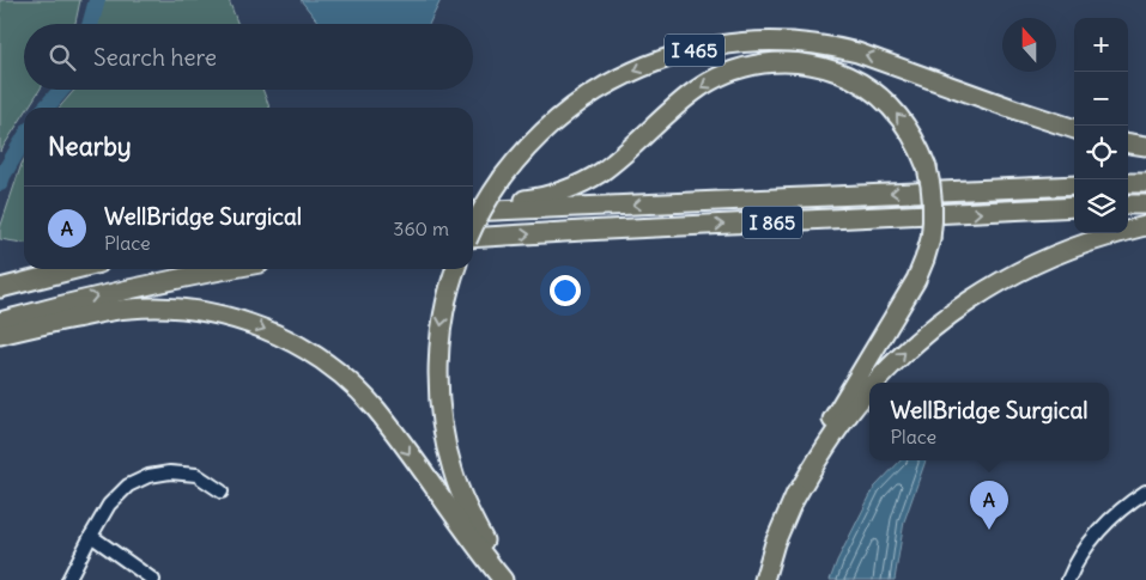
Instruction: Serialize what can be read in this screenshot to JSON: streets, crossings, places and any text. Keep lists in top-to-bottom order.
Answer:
{
  "streets": {
    "highway": ["I 465", "I 865"]
  },
  "north": "top",
  "page": {
    "map_buttons": ["+", "−"],
    "search": "Search here",
    "heading": "Nearby",
    "list": [
      {
        "mark": "A",
        "name": "WellBridge Surgical",
        "note": "Place",
        "value": "360 m"
      }
    ],
    "popup": ["WellBridge Surgical", "Place"],
    "pins": "A"
  }
}
